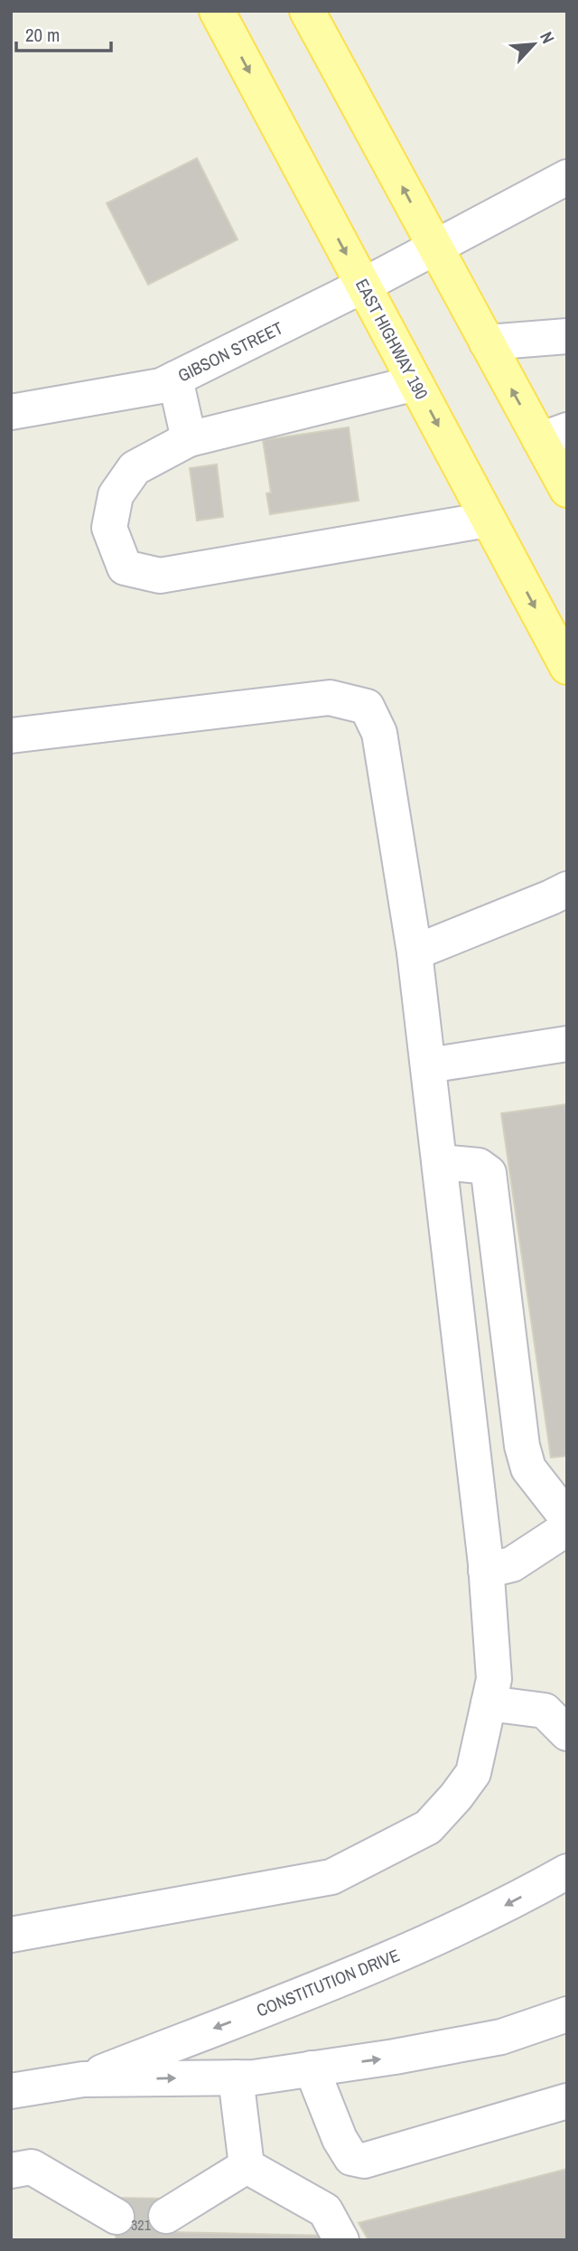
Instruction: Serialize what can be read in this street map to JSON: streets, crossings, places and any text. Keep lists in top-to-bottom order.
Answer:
{
  "streets": {
    "main road": ["EAST HIGHWAY 190"],
    "street": ["GIBSON STREET", "CONSTITUTION DRIVE"]
  },
  "crossings": [
    ["EAST HIGHWAY 190", "GIBSON STREET"]
  ],
  "house_numbers": ["321"],
  "scale_bar": "20 m",
  "north": "top right"
}
